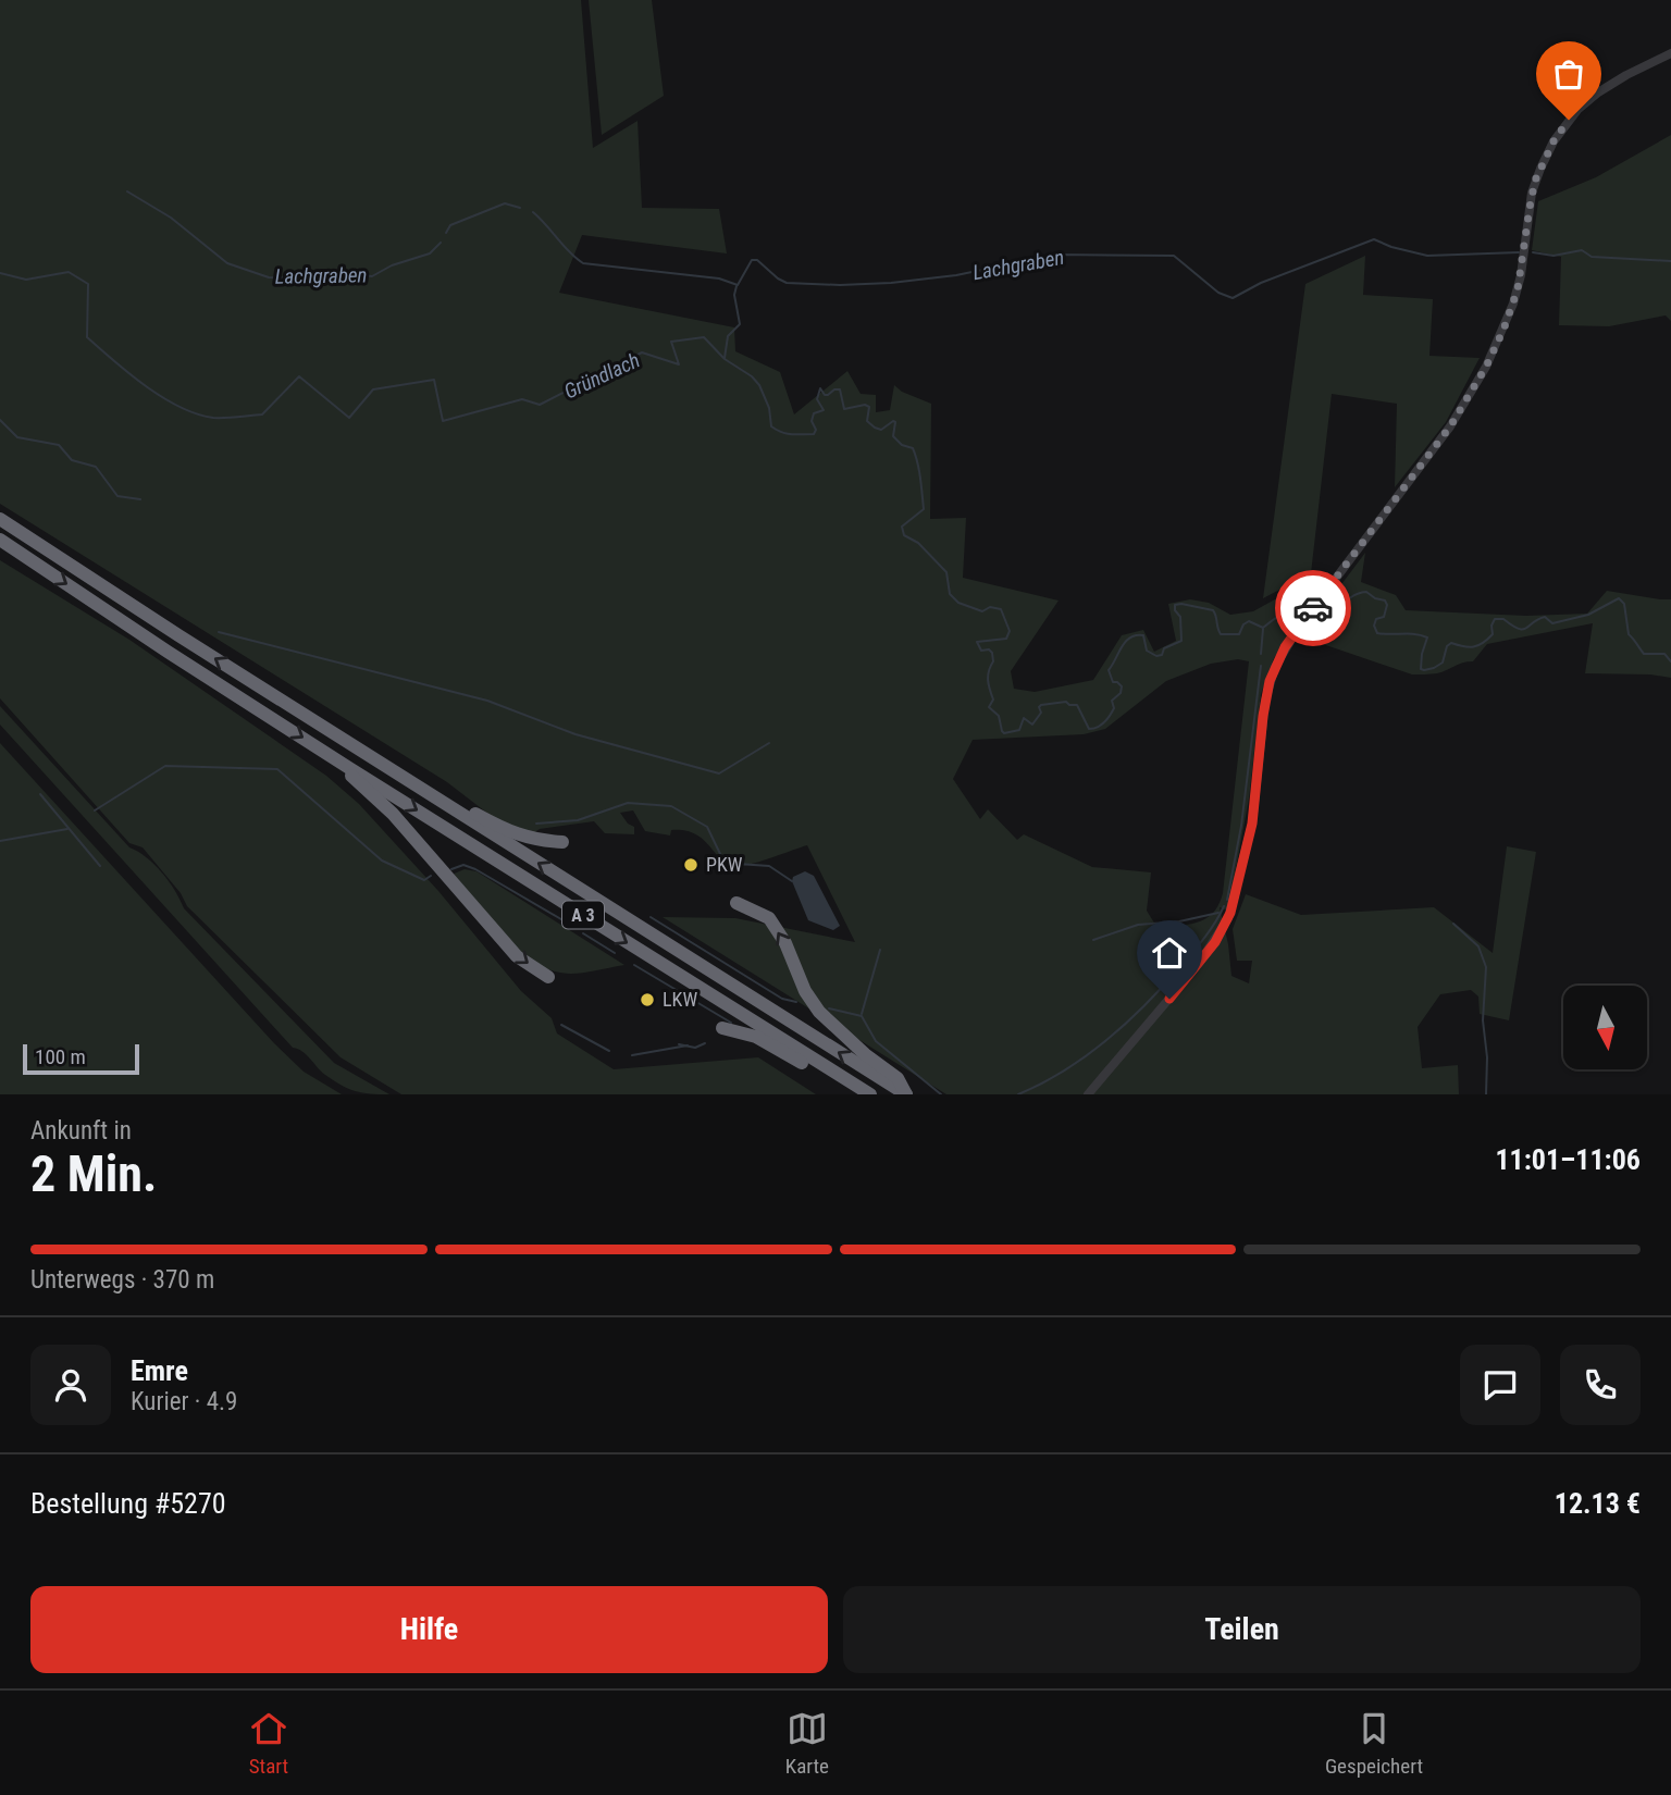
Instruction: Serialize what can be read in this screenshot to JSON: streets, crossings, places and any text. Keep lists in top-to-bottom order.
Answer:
{
  "streets": {
    "highway": ["A 3"]
  },
  "water": ["Lachgraben", "Gründlach"],
  "places": ["PKW", "LKW"],
  "scale_bar": "100 m",
  "north": "bottom",
  "page": {
    "scale": "100 m",
    "heading": ["2 Min.", "Ankunft in", "11:01–11:06"],
    "panel": [
      "Emre",
      "Kurier · 4.9",
      "Bestellung #5270",
      "12.13 €"
    ],
    "bar": "Unterwegs · 370 m",
    "buttons": ["Hilfe", "Teilen"],
    "tabs": ["Start", "Karte", "Gespeichert"]
  }
}
